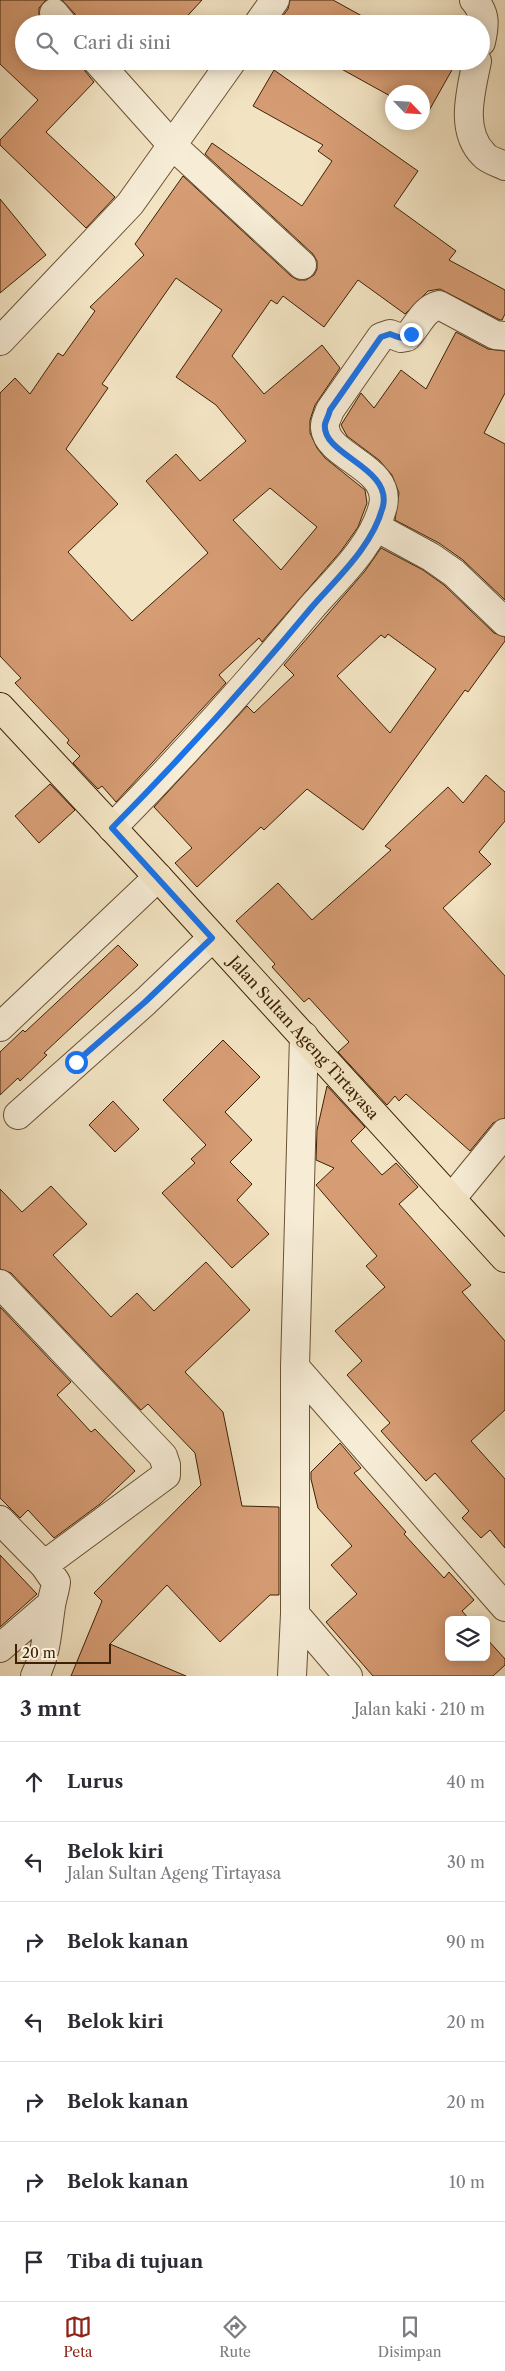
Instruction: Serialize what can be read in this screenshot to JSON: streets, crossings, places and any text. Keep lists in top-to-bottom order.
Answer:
{
  "streets": {
    "main road": ["Jalan Sultan Ageng Tirtayasa"]
  },
  "scale_bar": "20 m",
  "north": "bottom right",
  "page": {
    "search": "Cari di sini",
    "scale": "20 m",
    "heading": ["3 mnt", "Jalan kaki · 210 m"],
    "list": [
      ["Lurus", "40 m"],
      ["Belok kiri", "Jalan Sultan Ageng Tirtayasa", "30 m"],
      ["Belok kanan", "90 m"],
      ["Belok kiri", "20 m"],
      ["Belok kanan", "20 m"],
      ["Belok kanan", "10 m"],
      "Tiba di tujuan"
    ],
    "nav": ["Peta", "Rute", "Disimpan"]
  }
}
